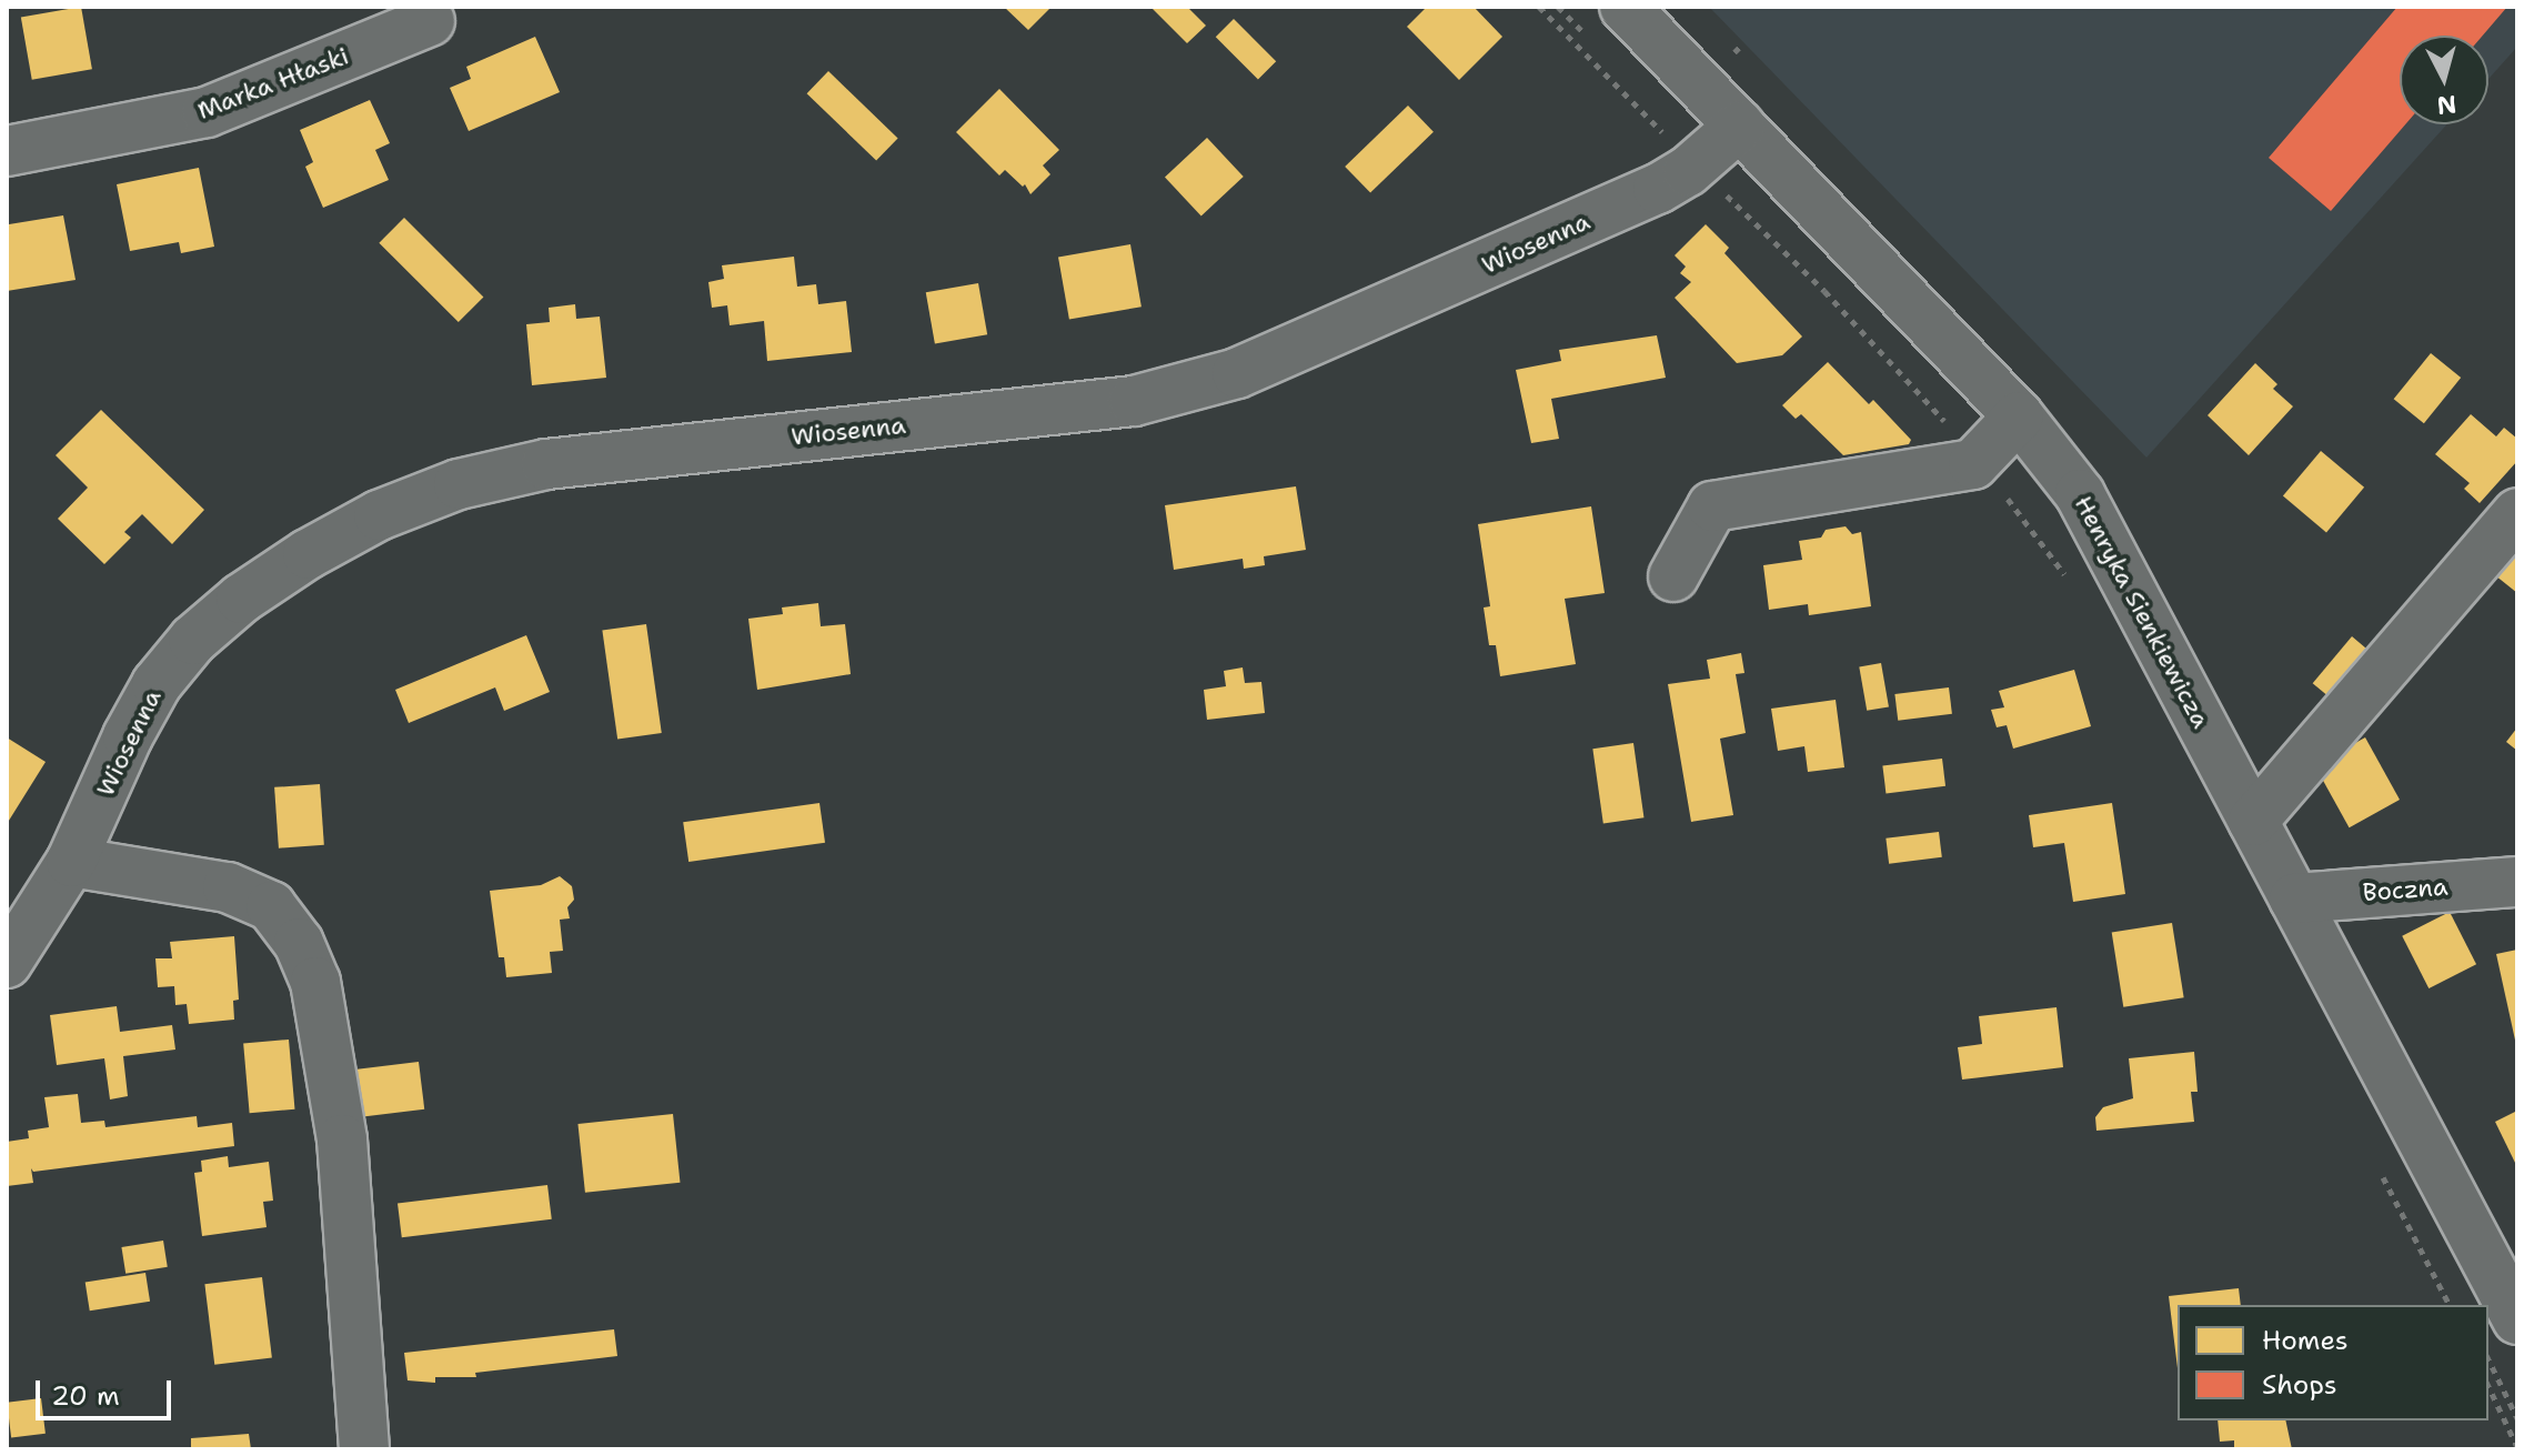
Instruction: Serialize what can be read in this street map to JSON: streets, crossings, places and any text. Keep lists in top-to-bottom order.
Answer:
{
  "streets": {
    "street": [
      "Marka Hłaski",
      "Wiosenna",
      "Henryka Sienkiewicza",
      "Boczna"
    ]
  },
  "crossings": [
    ["Wiosenna", "Henryka Sienkiewicza"],
    ["Henryka Sienkiewicza", "Boczna"]
  ],
  "legend": ["Homes", "Shops"],
  "scale_bar": "20 m",
  "north": "bottom"
}
